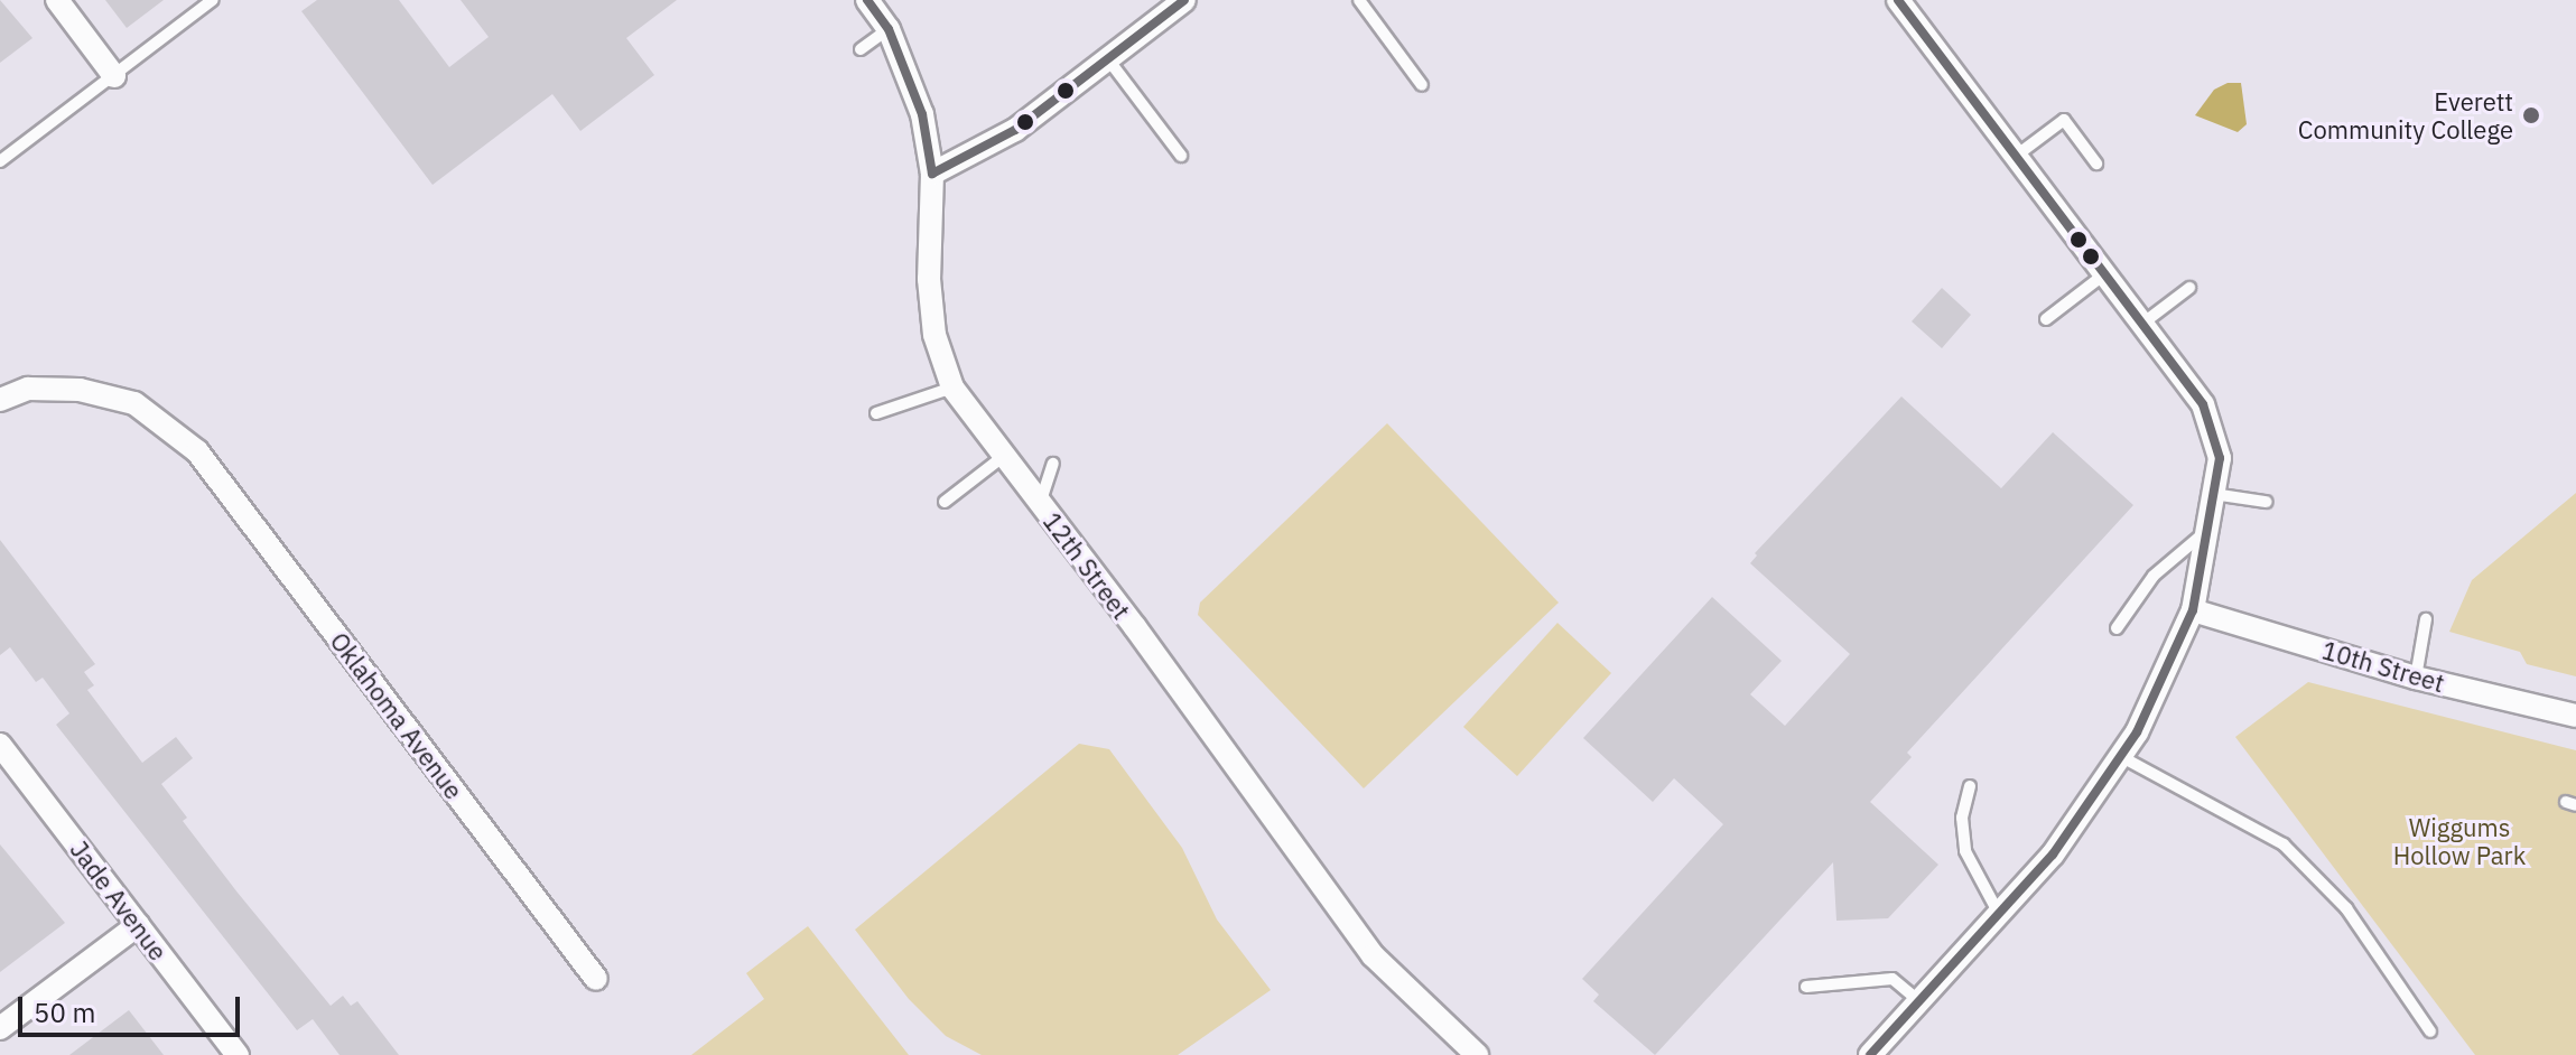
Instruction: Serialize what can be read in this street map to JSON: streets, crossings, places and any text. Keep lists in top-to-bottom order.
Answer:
{
  "streets": {
    "street": [
      "12th Street",
      "10th Street",
      "Oklahoma Avenue",
      "Jade Avenue"
    ]
  },
  "parks": ["Wiggums Hollow Park"],
  "places": ["Everett Community College"],
  "scale_bar": "50 m"
}
